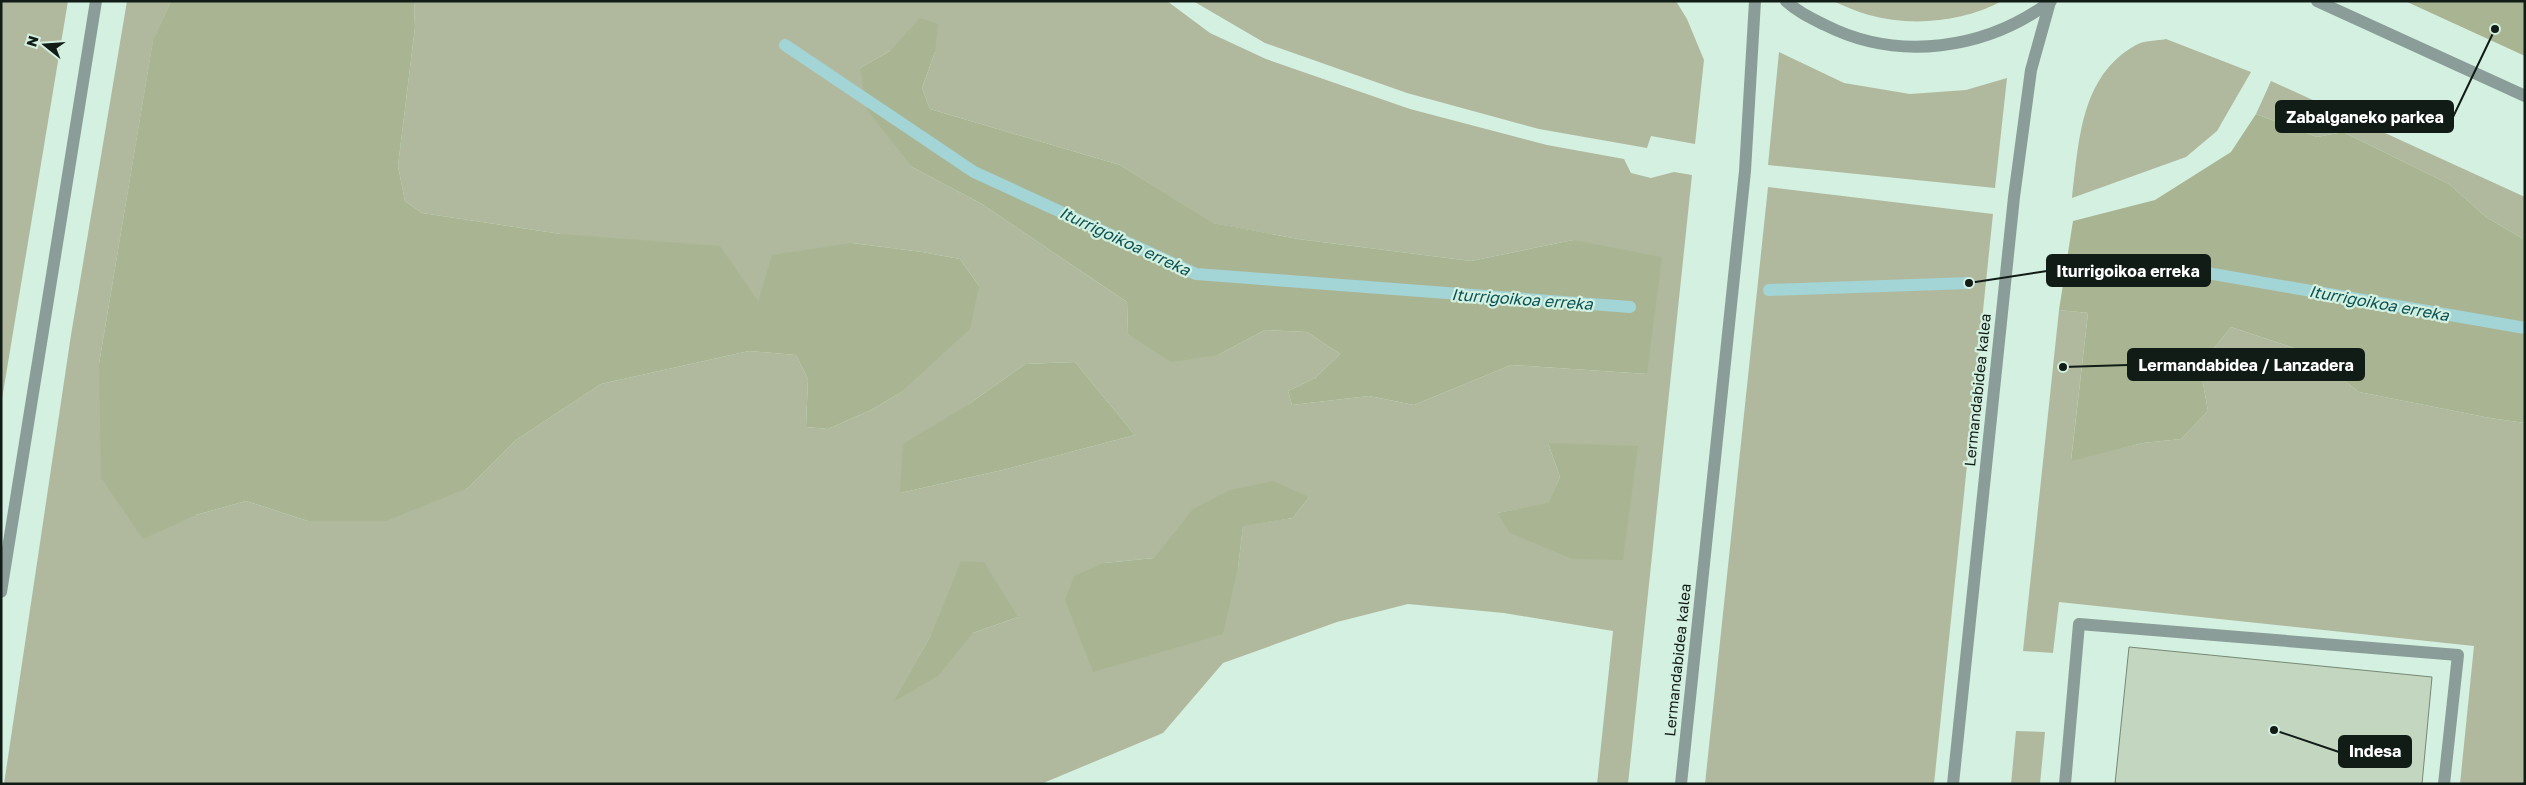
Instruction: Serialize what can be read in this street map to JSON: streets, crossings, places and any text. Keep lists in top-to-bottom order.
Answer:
{
  "streets": {
    "street": ["Lermandabidea kalea"]
  },
  "water": ["Iturrigoikoa erreka"],
  "places": [
    "Zabalganeko parkea",
    "Iturrigoikoa erreka",
    "Lermandabidea / Lanzadera",
    "Indesa"
  ],
  "north": "left"
}
